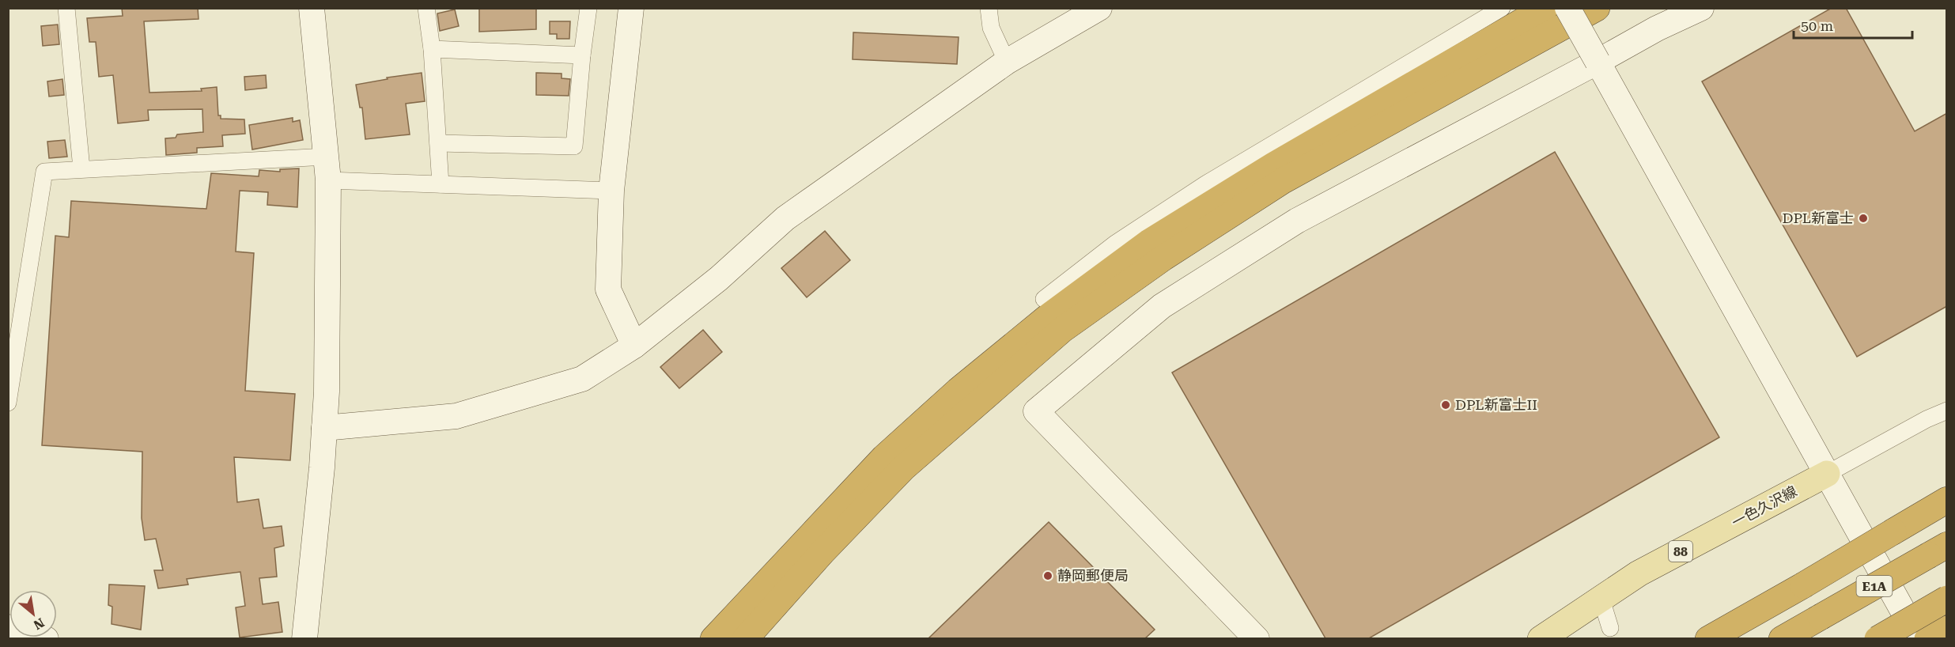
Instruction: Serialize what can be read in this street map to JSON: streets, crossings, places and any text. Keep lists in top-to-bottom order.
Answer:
{
  "streets": {
    "highway": ["E1A"],
    "main road": ["一色久沢線", "88"]
  },
  "places": ["DPL新富士", "DPL新富士II", "静岡郵便局"],
  "scale_bar": "50 m",
  "north": "bottom right"
}
